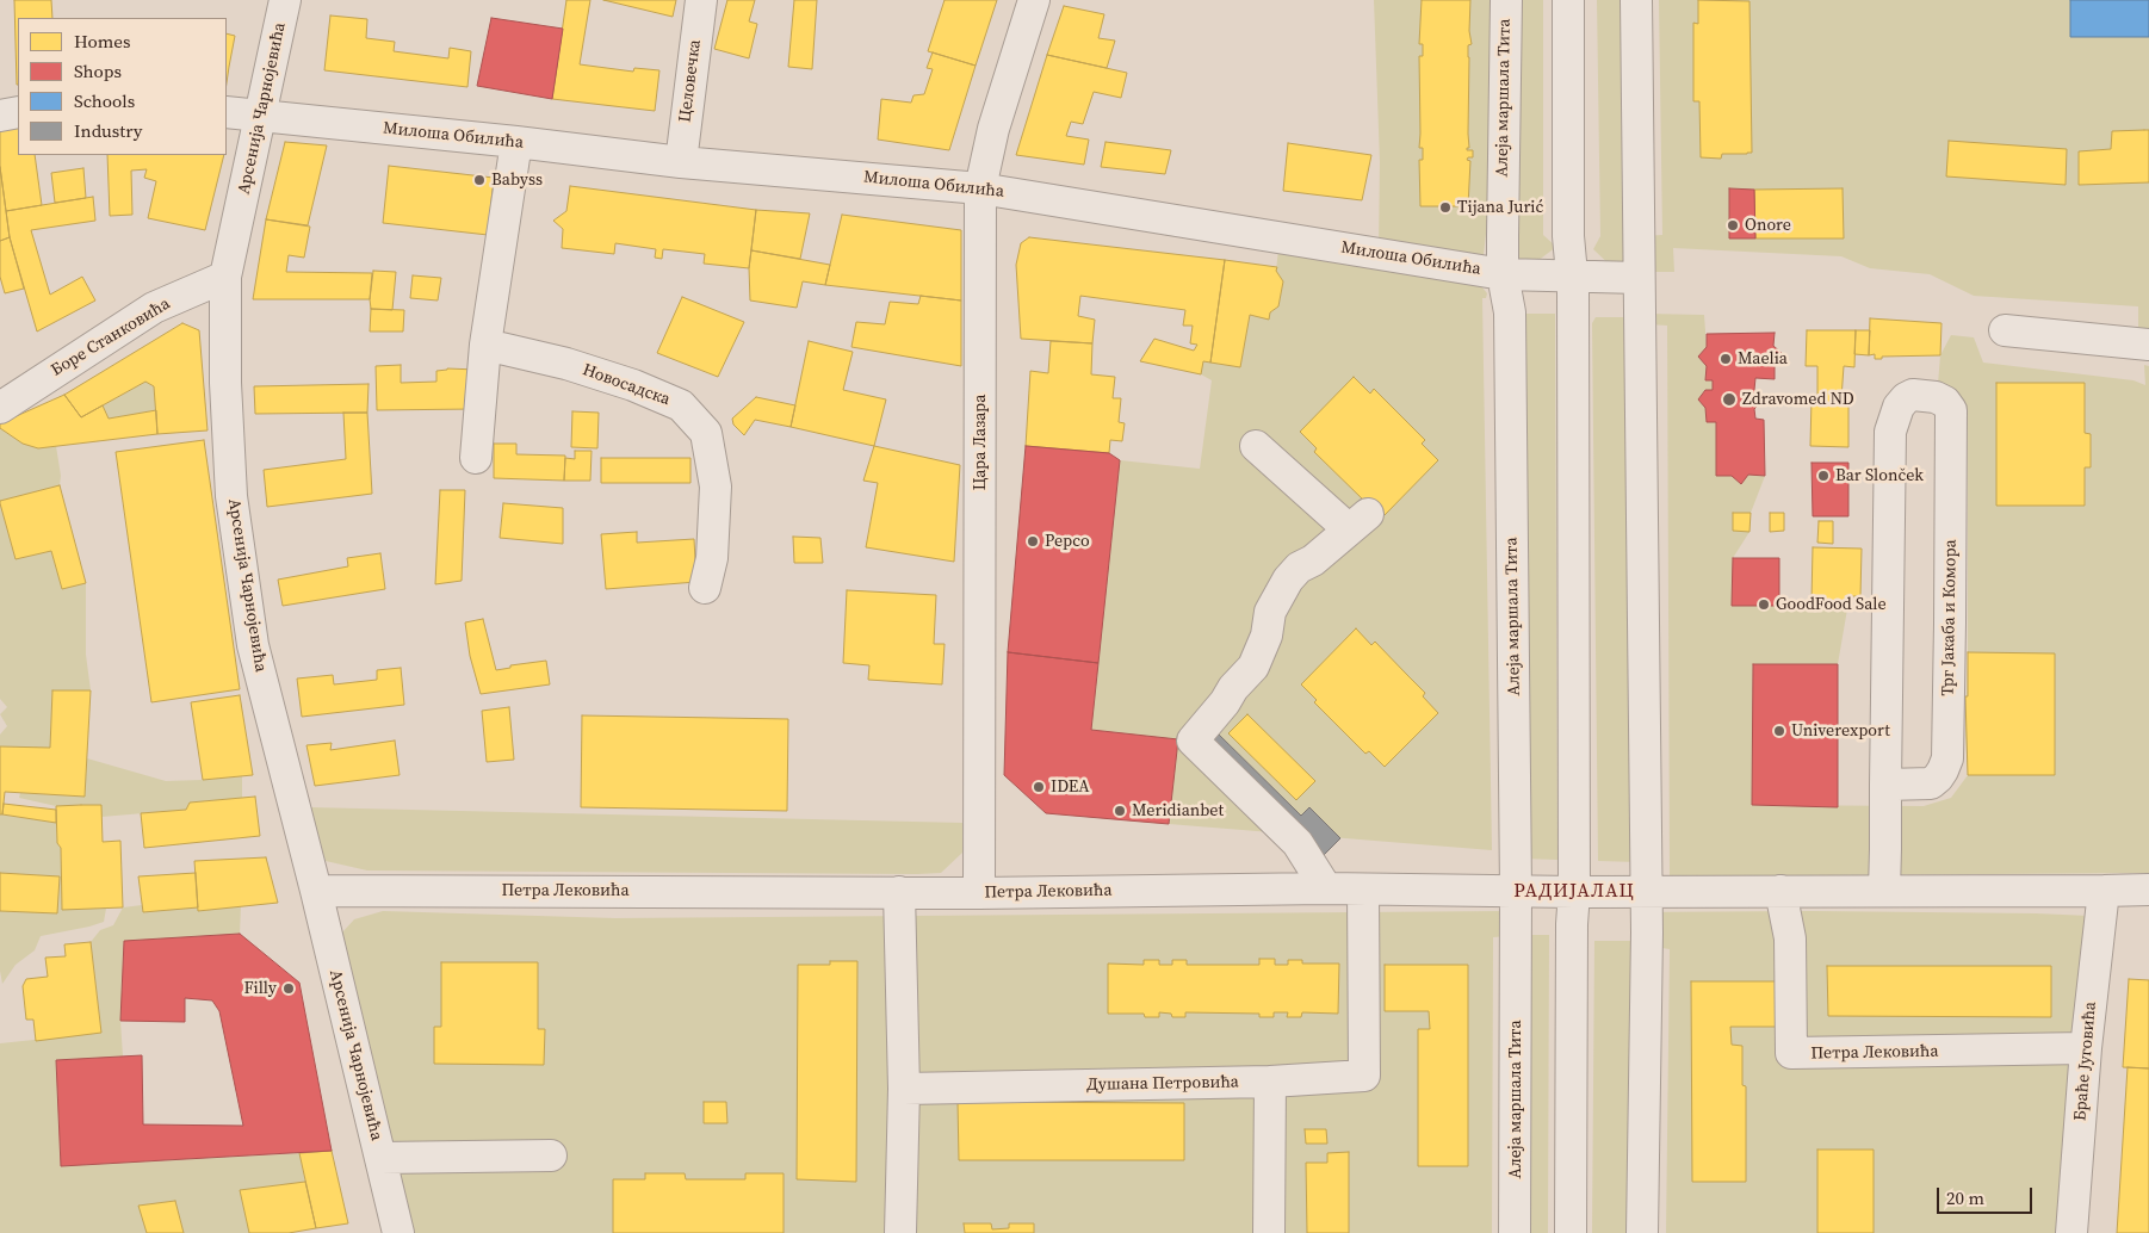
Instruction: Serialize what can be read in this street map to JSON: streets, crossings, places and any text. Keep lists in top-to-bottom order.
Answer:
{
  "streets": {
    "street": [
      "Целовечка",
      "Алеја маршала Тита",
      "Арсенија Чарнојевића",
      "Милоша Обилића",
      "Боре Станковића",
      "Новосадска",
      "Цара Лазара",
      "Трг Јакаба и Комора",
      "Петра Лековића",
      "Браће Југовића",
      "Душана Петровића"
    ]
  },
  "crossings": [
    ["Целовечка", "Милоша Обилића"],
    ["Алеја маршала Тита", "Милоша Обилића"],
    ["Алеја маршала Тита", "Петра Лековића"],
    ["Арсенија Чарнојевића", "Милоша Обилића"],
    ["Арсенија Чарнојевића", "Боре Станковића"],
    ["Арсенија Чарнојевића", "Петра Лековића"],
    ["Милоша Обилића", "Цара Лазара"],
    ["Цара Лазара", "Петра Лековића"],
    ["Петра Лековића", "Браће Југовића"],
    ["Петра Лековића", "Душана Петровића"]
  ],
  "districts": ["РАДИЈАЛАЦ"],
  "places": [
    "Babyss",
    "Tijana Jurić",
    "Onore",
    "Maelia",
    "Zdravomed ND",
    "Bar Slonček",
    "Pepco",
    "GoodFood Sale",
    "Univerexport",
    "IDEA",
    "Meridianbet",
    "Filly"
  ],
  "legend": [
    "Homes",
    "Shops",
    "Schools",
    "Industry"
  ],
  "scale_bar": "20 m"
}
